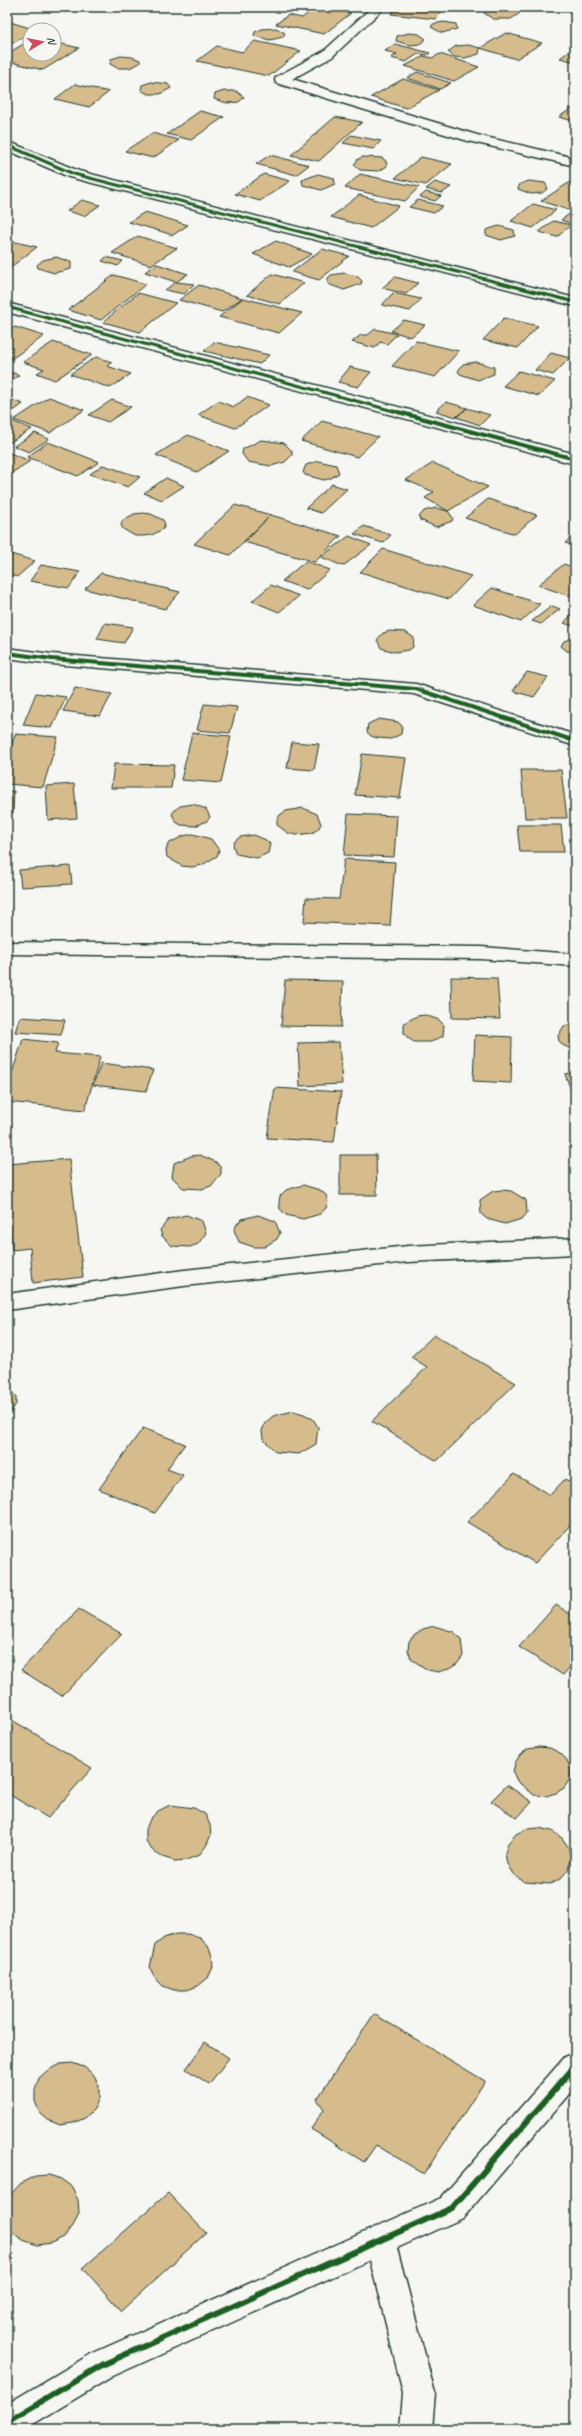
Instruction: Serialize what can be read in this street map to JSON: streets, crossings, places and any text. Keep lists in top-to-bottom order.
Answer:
{
  "north": "right"
}
